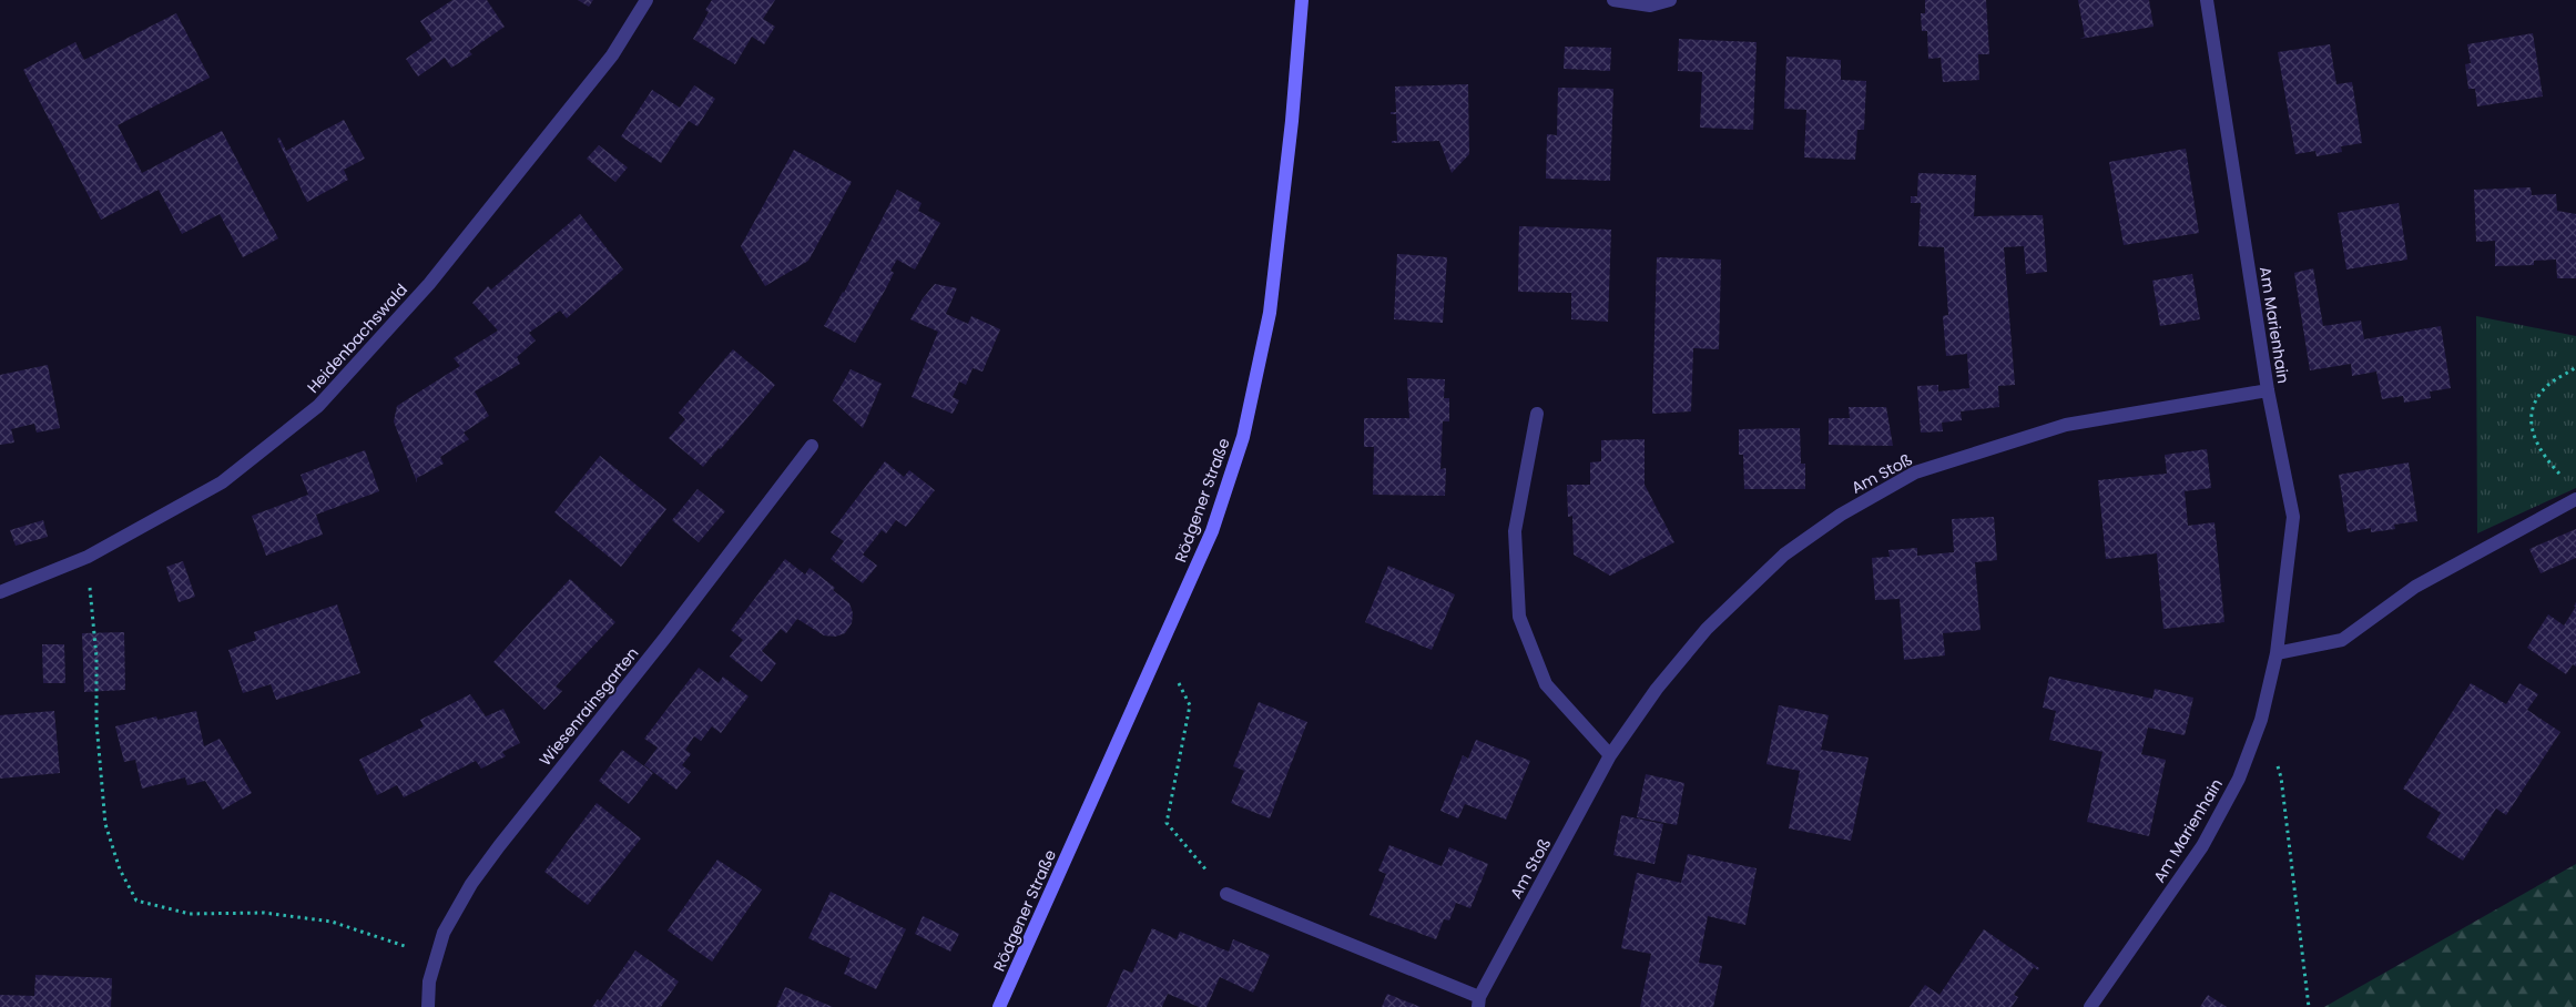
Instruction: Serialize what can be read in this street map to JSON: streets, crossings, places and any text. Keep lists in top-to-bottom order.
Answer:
{
  "streets": {
    "main road": ["Rödgener Straße"],
    "street": [
      "Am Marienhain",
      "Heidenbachswald",
      "Am Stoß",
      "Wiesenrainsgarten"
    ]
  },
  "crossings": [
    ["Am Marienhain", "Am Stoß"]
  ]
}
